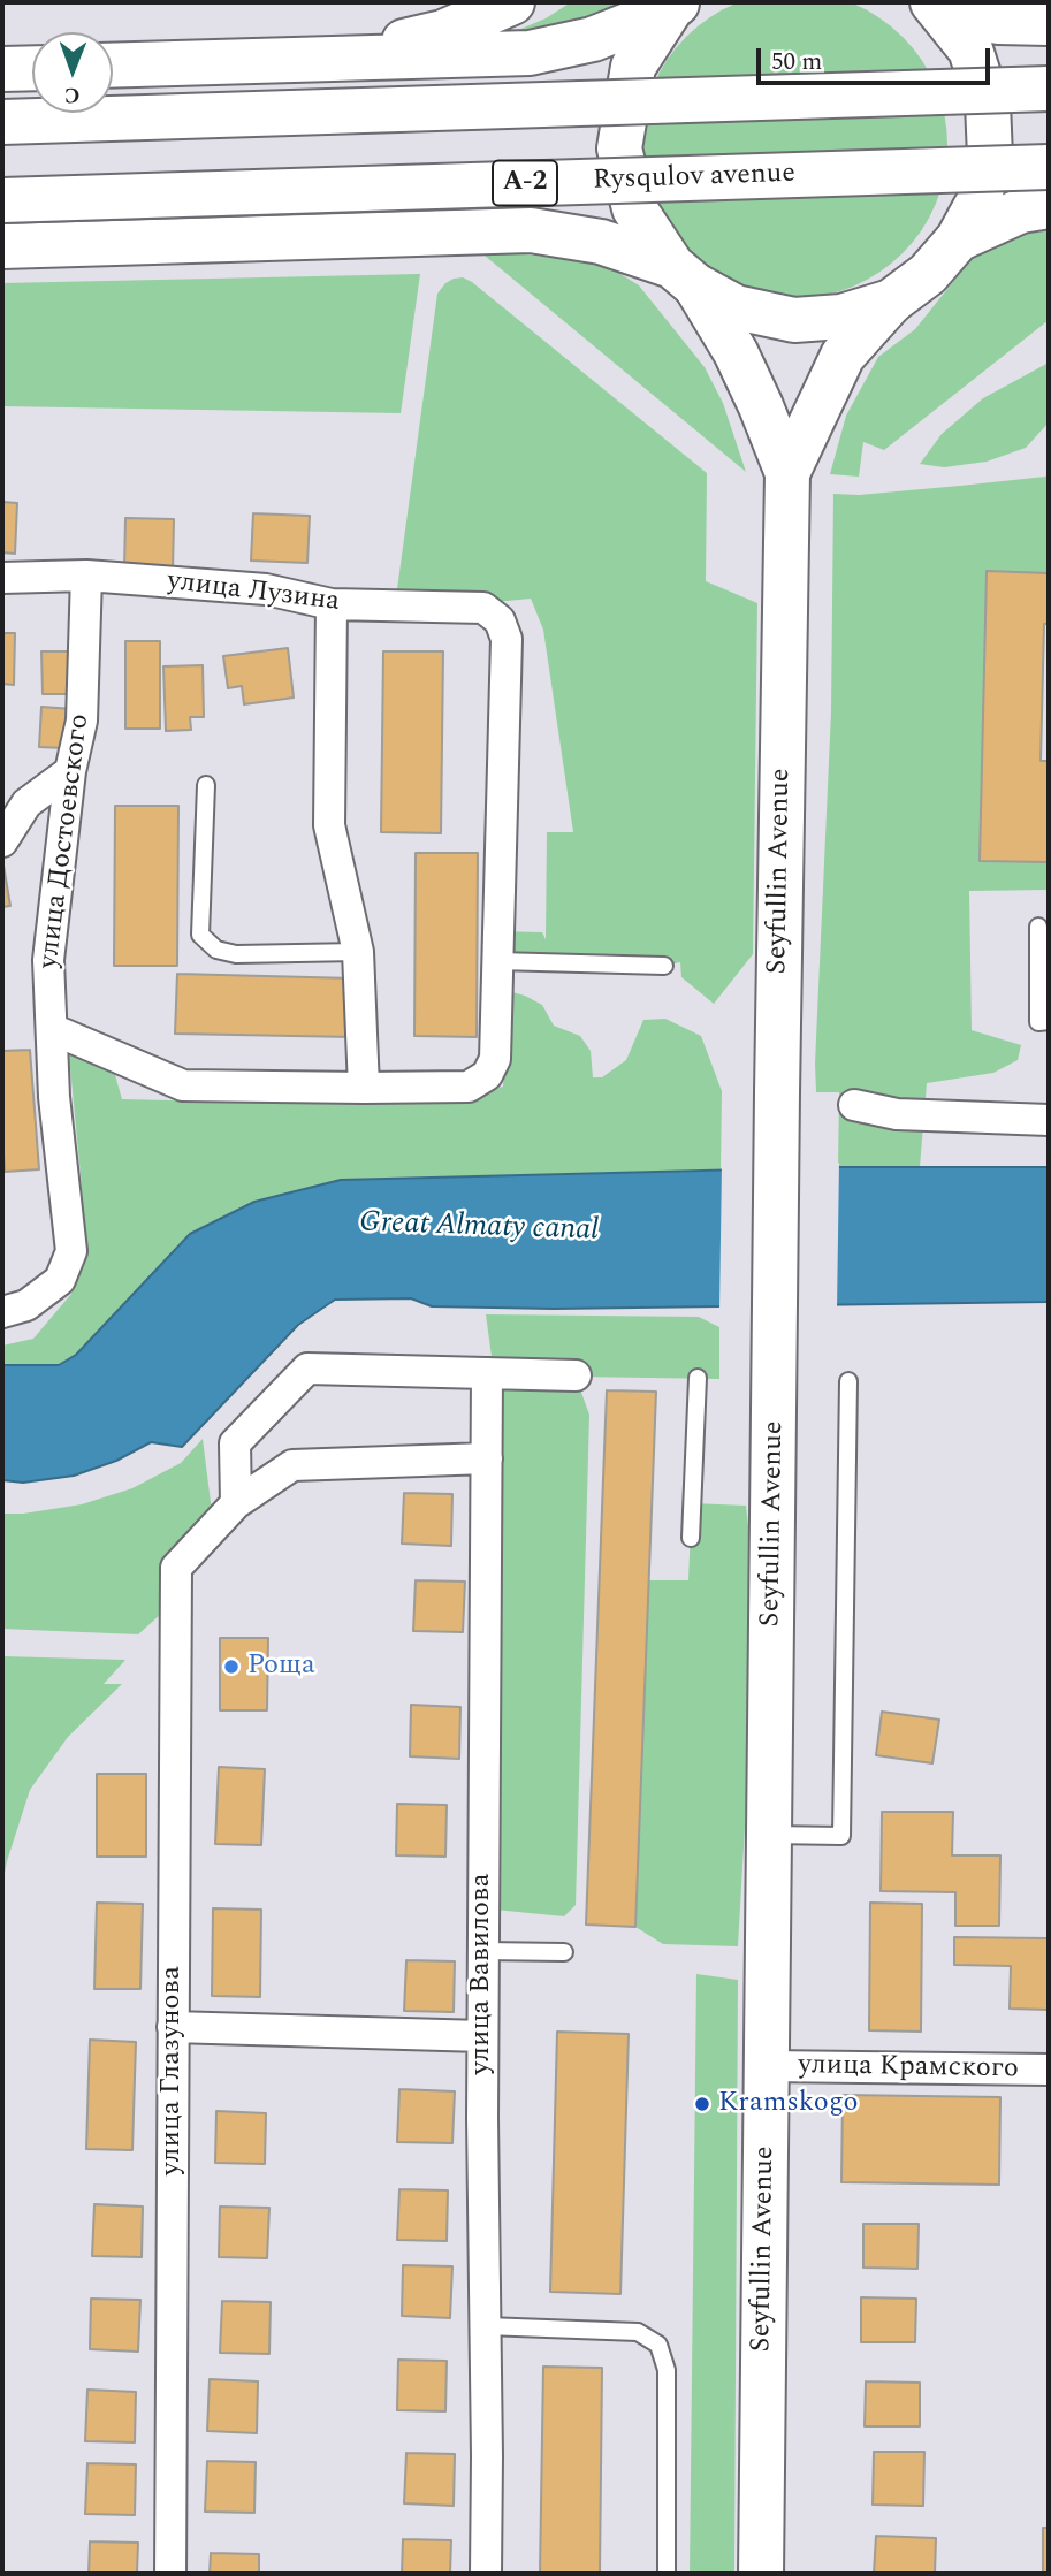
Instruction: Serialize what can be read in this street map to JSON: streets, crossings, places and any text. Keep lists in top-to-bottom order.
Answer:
{
  "streets": {
    "main road": ["Rysqulov avenue", "A-2", "Seyfullin Avenue"],
    "street": [
      "улица Лузина",
      "улица Достоевского",
      "улица Вавилова",
      "улица Крамского",
      "улица Глазунова"
    ]
  },
  "crossings": [
    ["улица Лузина", "улица Достоевского"],
    ["Seyfullin Avenue", "улица Крамского"]
  ],
  "water": ["Great Almaty canal"],
  "places": ["Роща", "Kramskogo"],
  "scale_bar": "50 m",
  "north": "bottom"
}
